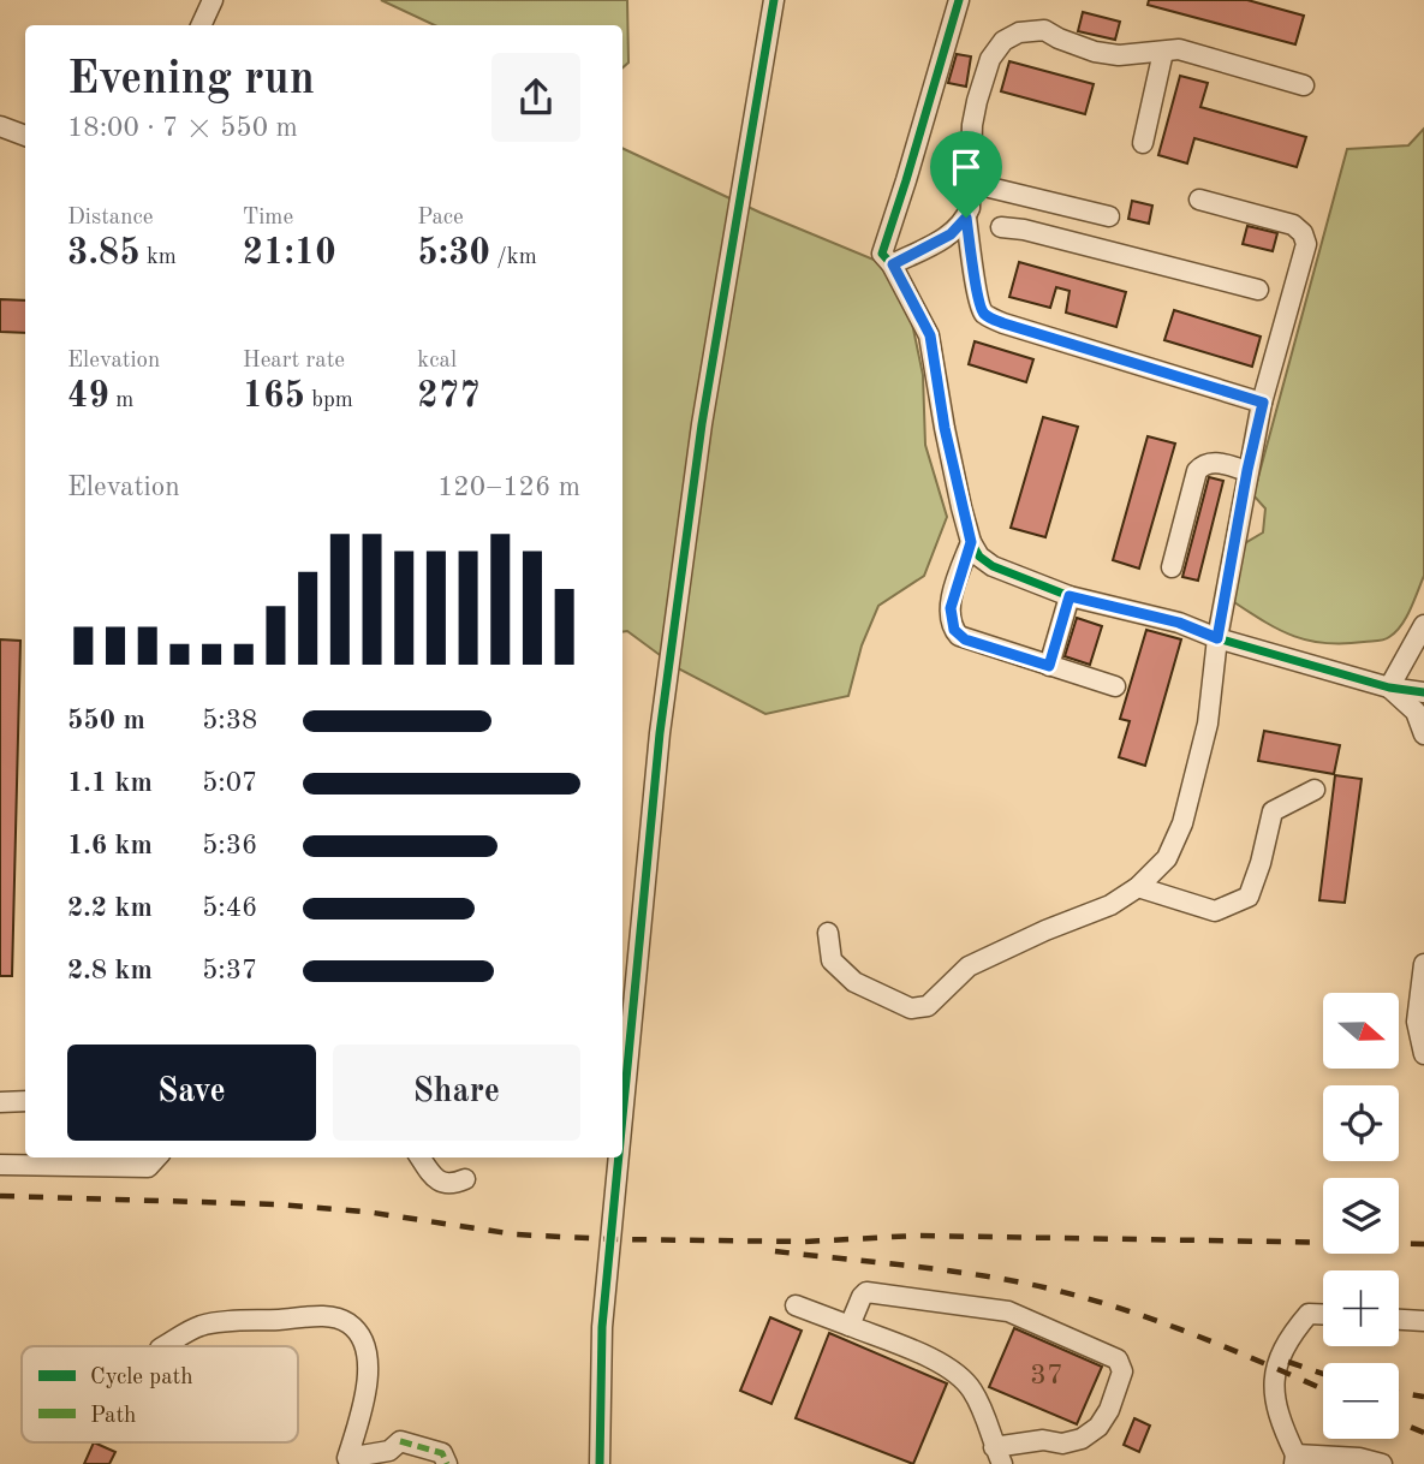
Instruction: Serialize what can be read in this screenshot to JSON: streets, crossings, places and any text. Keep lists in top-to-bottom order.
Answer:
{
  "house_numbers": ["37"],
  "legend": ["Cycle path", "Path"],
  "north": "right",
  "page": {
    "heading": ["Evening run", "18:00 · 7 × 550 m"],
    "stats": [
      ["Distance", "3.85 km"],
      ["Time", "21:10"],
      ["Pace", "5:30 /km"],
      ["Elevation", "49 m"],
      ["Heart rate", "165 bpm"],
      ["kcal", "277"]
    ],
    "chart": ["Elevation", "120–126 m"],
    "list": [
      {
        "name": "550 m",
        "note": "5:38"
      },
      {
        "name": "1.1 km",
        "note": "5:07"
      },
      {
        "name": "1.6 km",
        "note": "5:36"
      },
      {
        "name": "2.2 km",
        "note": "5:46"
      },
      {
        "name": "2.8 km",
        "note": "5:37"
      }
    ],
    "map_buttons": ["+", "−"],
    "buttons": ["Save", "Share"]
  }
}
